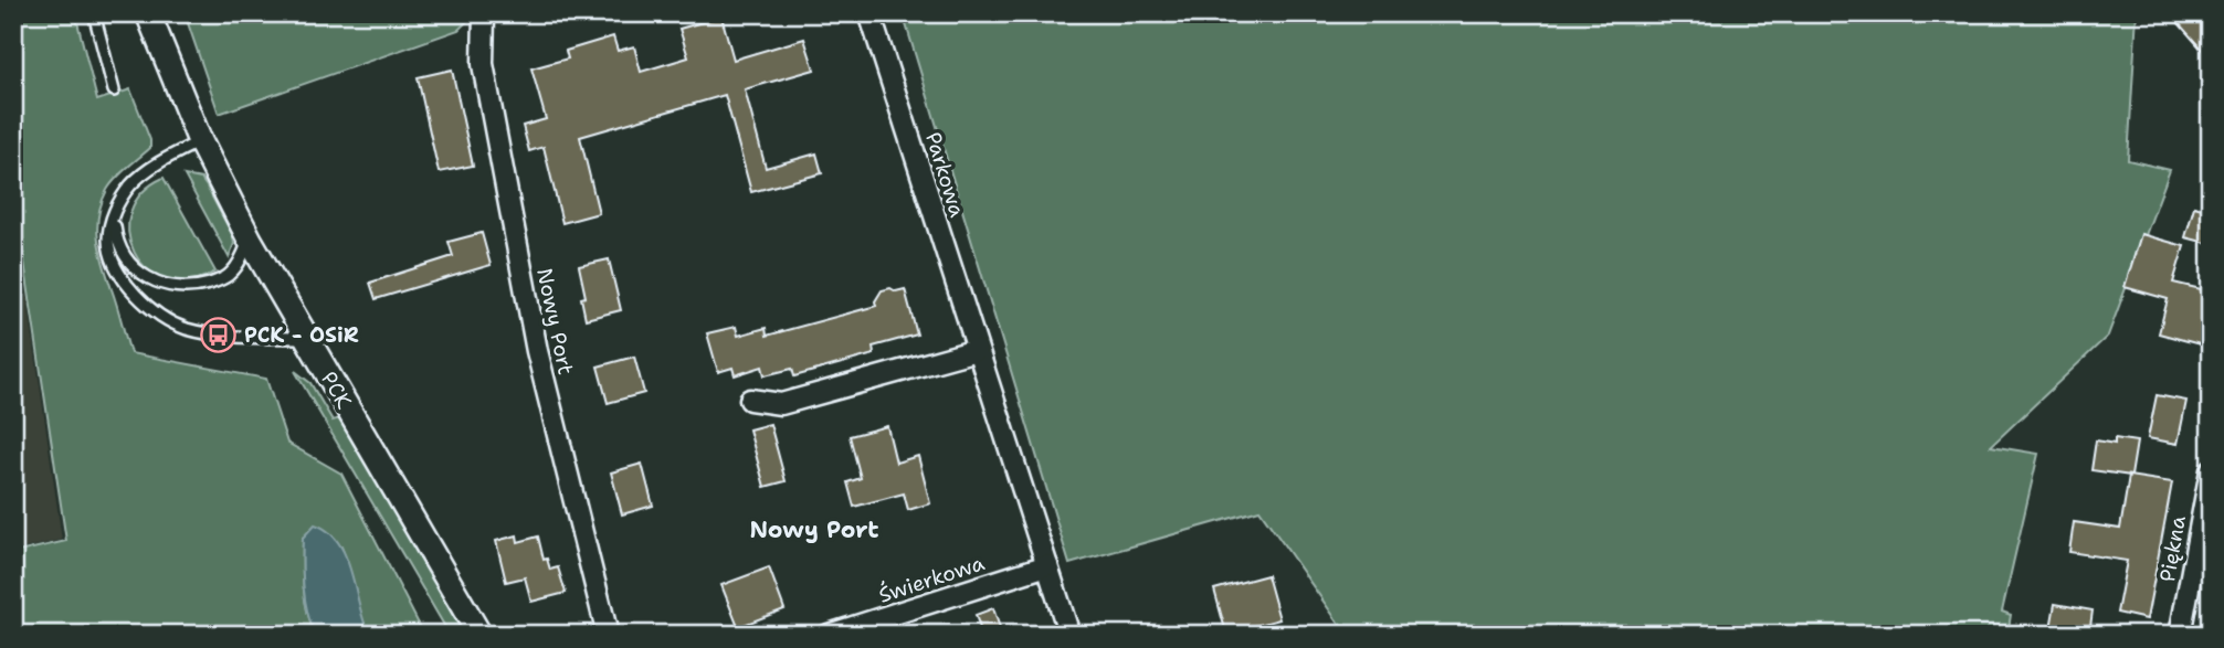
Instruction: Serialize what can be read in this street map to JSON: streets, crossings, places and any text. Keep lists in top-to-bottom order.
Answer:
{
  "streets": {
    "street": [
      "Parkowa",
      "Nowy Port",
      "PCK",
      "Piękna",
      "Świerkowa"
    ]
  },
  "crossings": [
    ["Parkowa", "Świerkowa"]
  ],
  "districts": ["Nowy Port"],
  "places": {
    "bus stop": ["PCK - OSiR"]
  }
}
